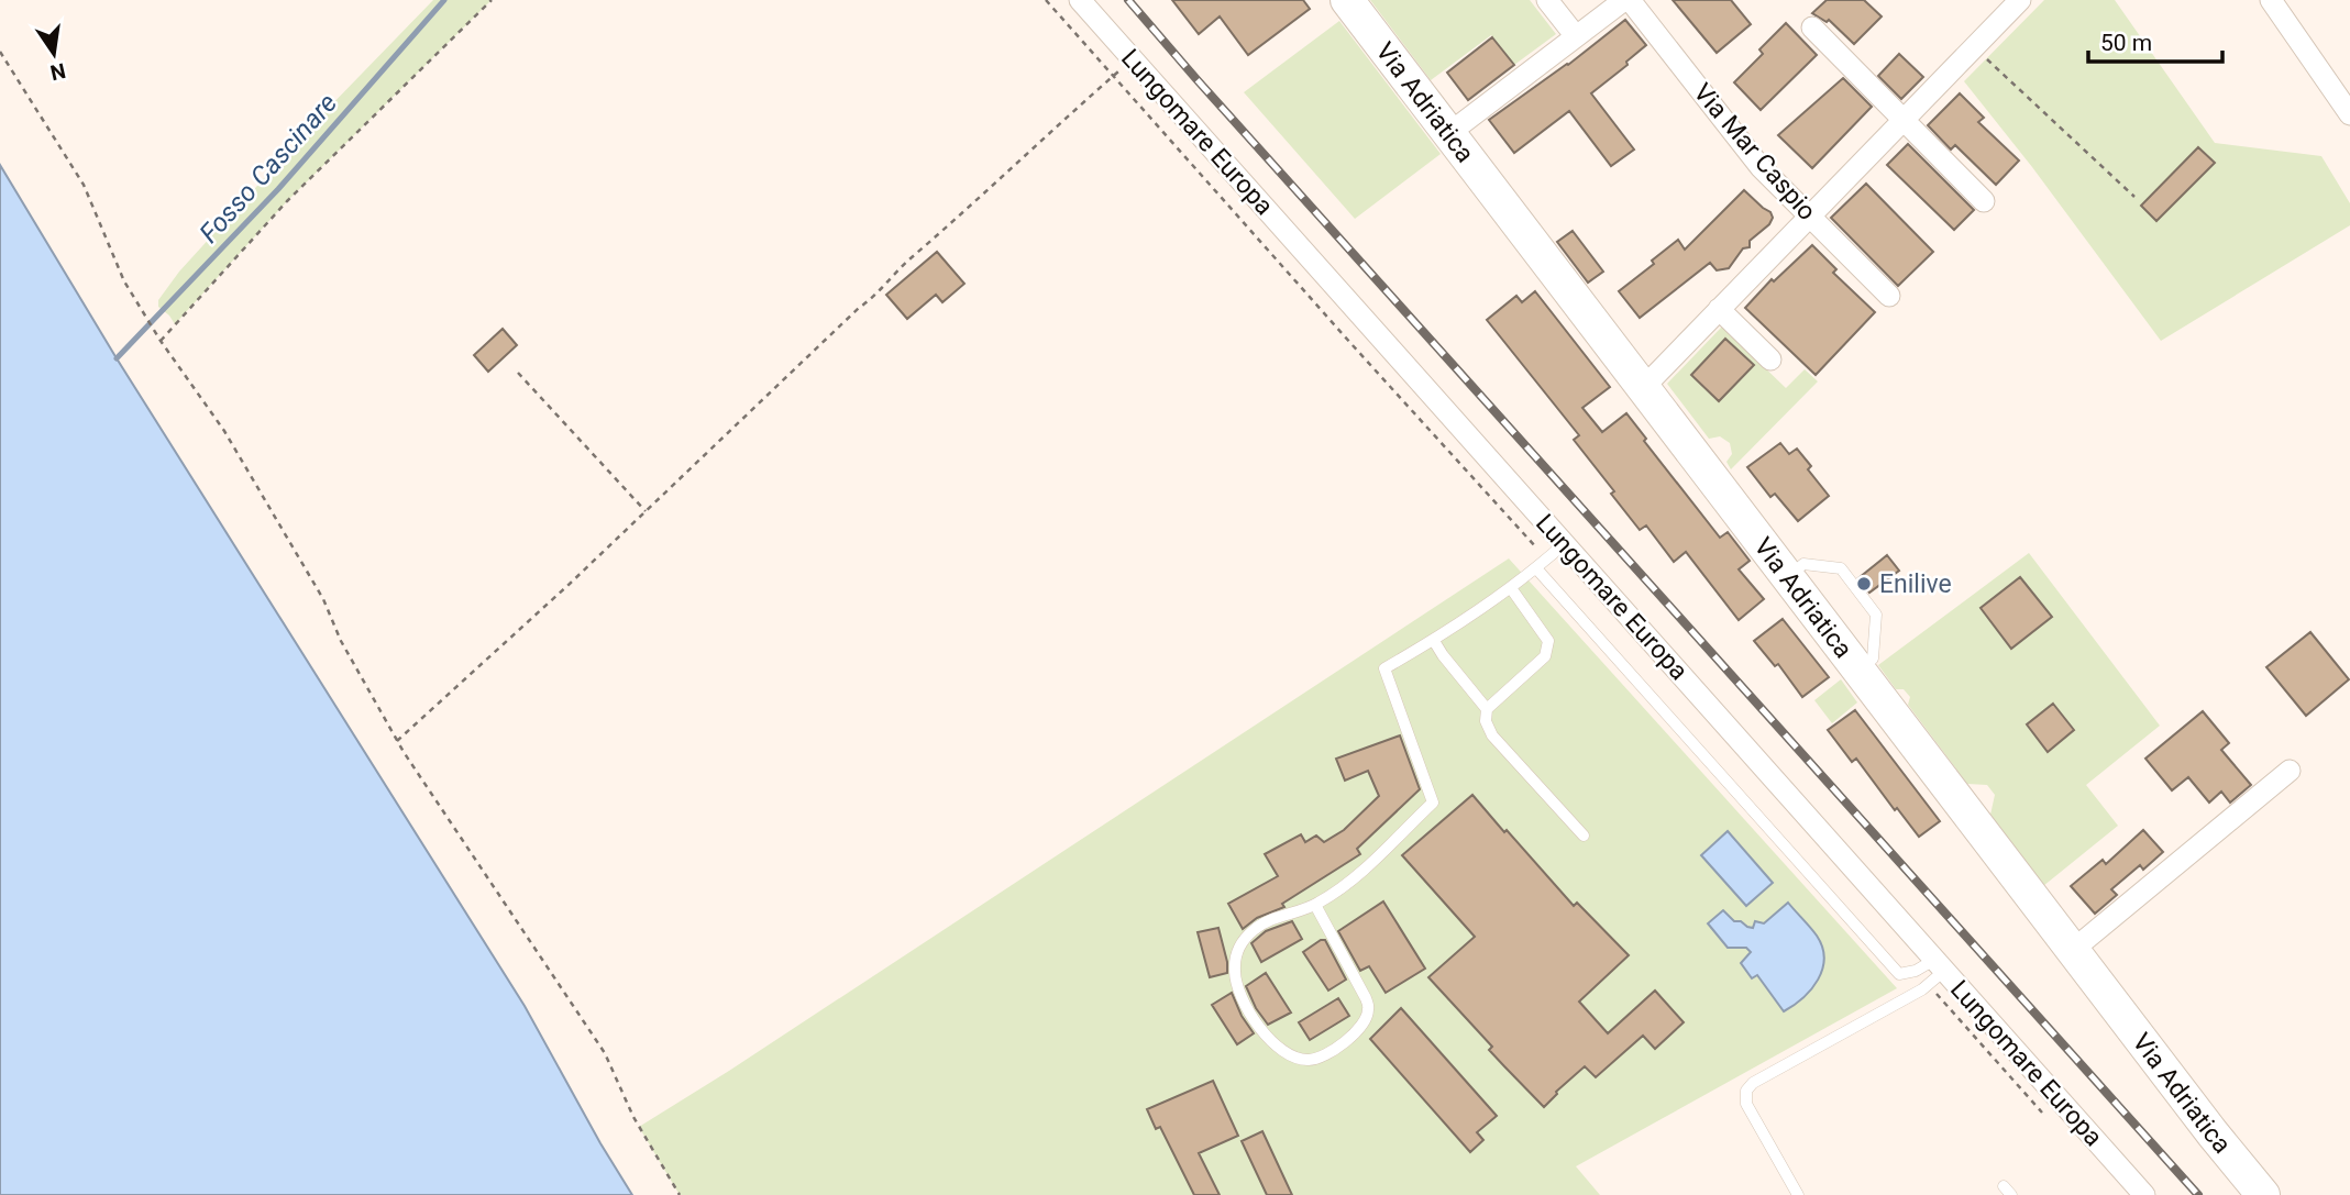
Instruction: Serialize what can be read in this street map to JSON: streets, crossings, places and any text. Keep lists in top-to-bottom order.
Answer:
{
  "streets": {
    "main road": ["Via Adriatica"],
    "street": ["Lungomare Europa", "Via Mar Caspio"]
  },
  "water": ["Fosso Cascinare"],
  "places": ["Enilive"],
  "scale_bar": "50 m",
  "north": "bottom"
}
